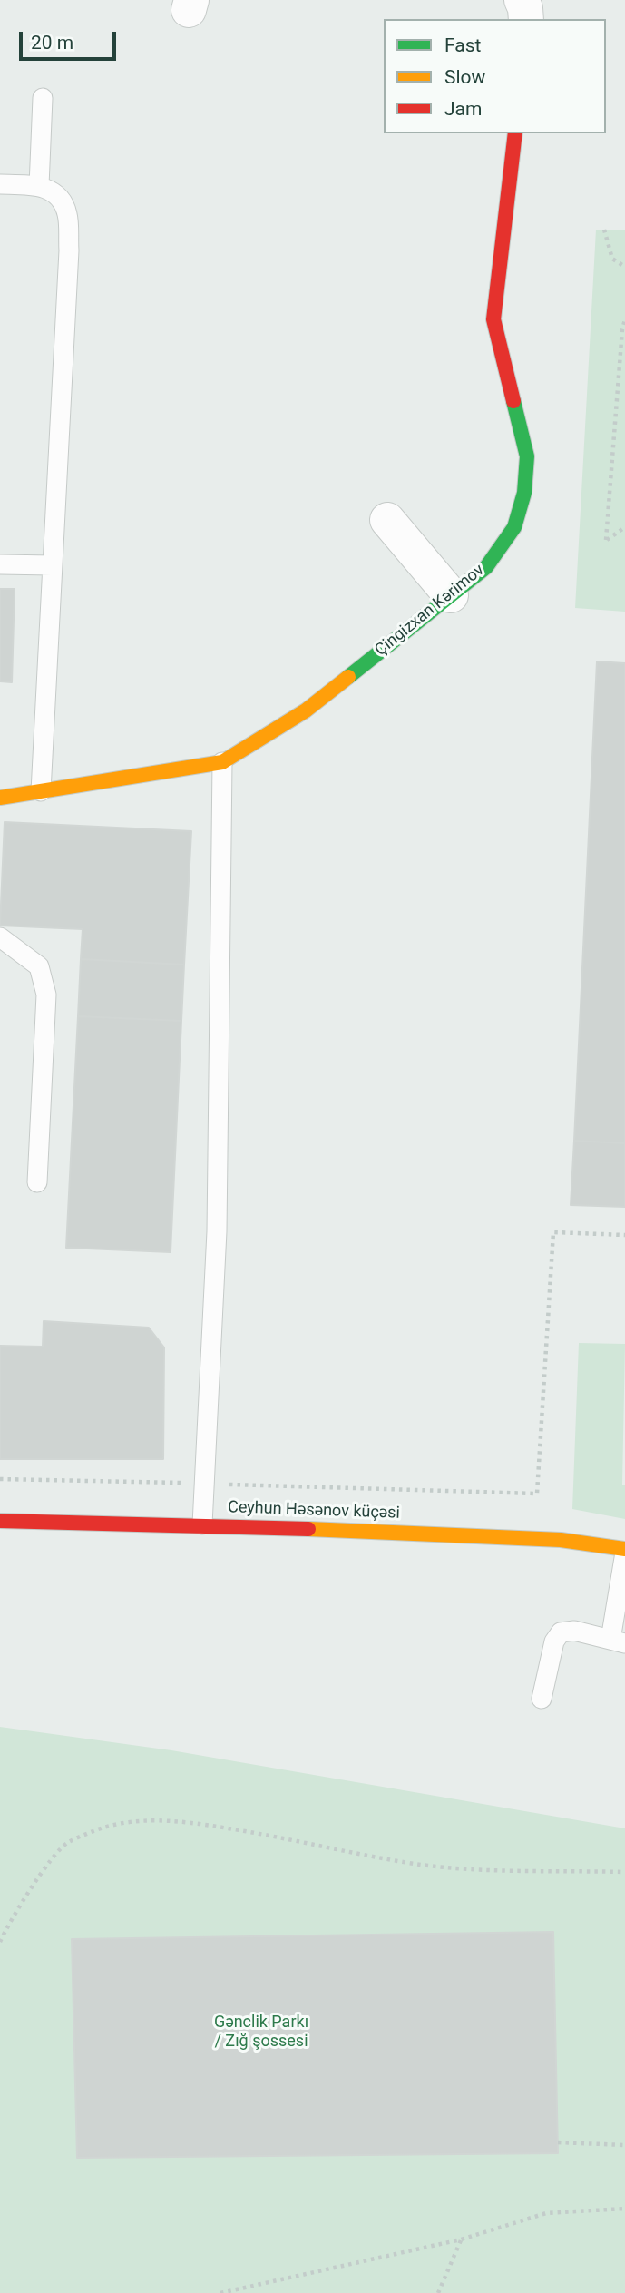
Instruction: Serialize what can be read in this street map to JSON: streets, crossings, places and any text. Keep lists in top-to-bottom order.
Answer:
{
  "streets": {
    "street": ["Çingizxan Kərimov", "Ceyhun Həsənov küçəsi"]
  },
  "parks": ["Gənclik Parkı / Zığ şossesi"],
  "legend": ["Fast", "Slow", "Jam"],
  "scale_bar": "20 m"
}
